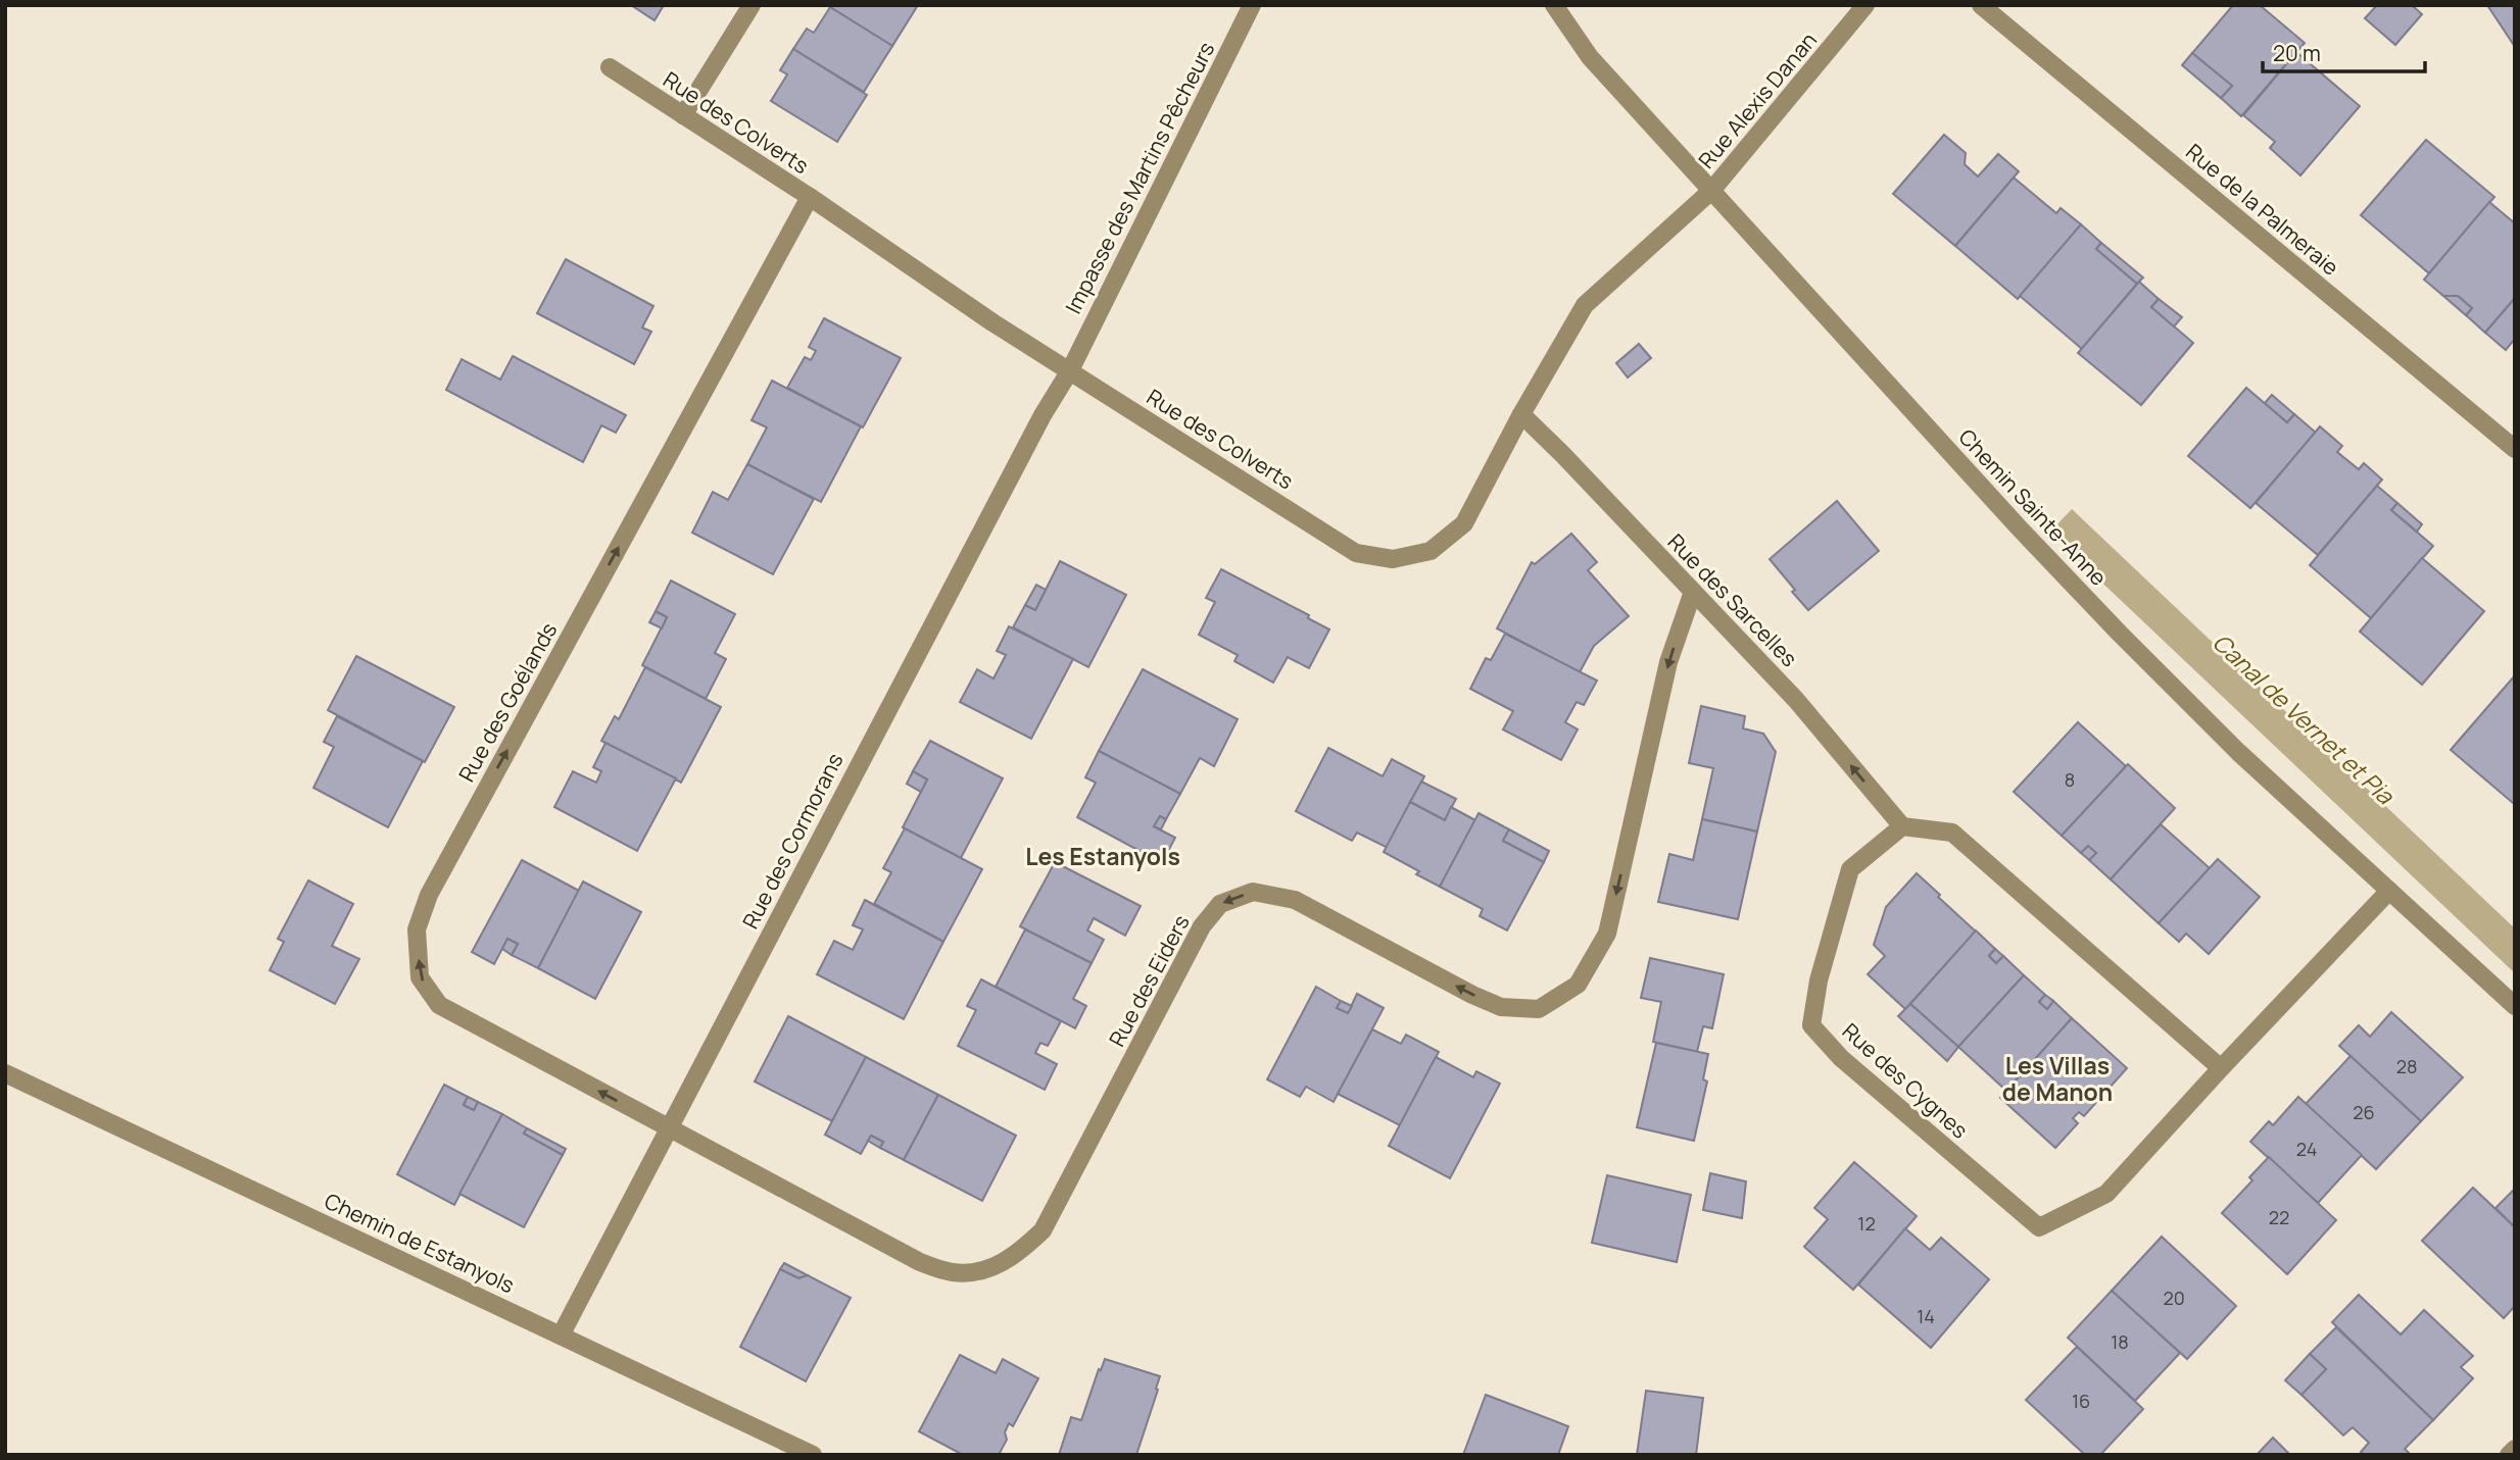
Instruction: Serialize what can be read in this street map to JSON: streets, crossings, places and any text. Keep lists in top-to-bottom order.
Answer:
{
  "streets": {
    "street": [
      "Rue Alexis Danan",
      "Rue des Colverts",
      "Impasse des Martins Pêcheurs",
      "Rue de la Palmeraie",
      "Chemin Sainte-Anne",
      "Rue des Sarcelles",
      "Rue des Goélands",
      "Rue des Cormorans",
      "Rue des Eiders",
      "Rue des Cygnes",
      "Chemin de Estanyols"
    ]
  },
  "crossings": [
    ["Rue Alexis Danan", "Rue des Colverts"],
    ["Rue Alexis Danan", "Chemin Sainte-Anne"],
    ["Rue des Colverts", "Impasse des Martins Pêcheurs"],
    ["Rue des Colverts", "Chemin Sainte-Anne"],
    ["Rue des Colverts", "Rue des Sarcelles"],
    ["Rue des Colverts", "Rue des Goélands"],
    ["Rue des Colverts", "Rue des Cormorans"],
    ["Impasse des Martins Pêcheurs", "Rue des Cormorans"],
    ["Chemin Sainte-Anne", "Rue des Cygnes"],
    ["Rue des Sarcelles", "Rue des Eiders"],
    ["Rue des Sarcelles", "Rue des Cygnes"],
    ["Rue des Goélands", "Rue des Cormorans"],
    ["Rue des Goélands", "Rue des Eiders"],
    ["Rue des Cormorans", "Rue des Eiders"],
    ["Rue des Cormorans", "Chemin de Estanyols"]
  ],
  "one_way": ["Rue des Sarcelles", "Rue des Goélands"],
  "districts": ["Les Estanyols", "Les Villas de Manon"],
  "water": ["Canal de Vernet et Pia"],
  "house_numbers": [
    "8",
    "28",
    "26",
    "24",
    "22",
    "12",
    "20",
    "14",
    "18",
    "16"
  ],
  "scale_bar": "20 m"
}
